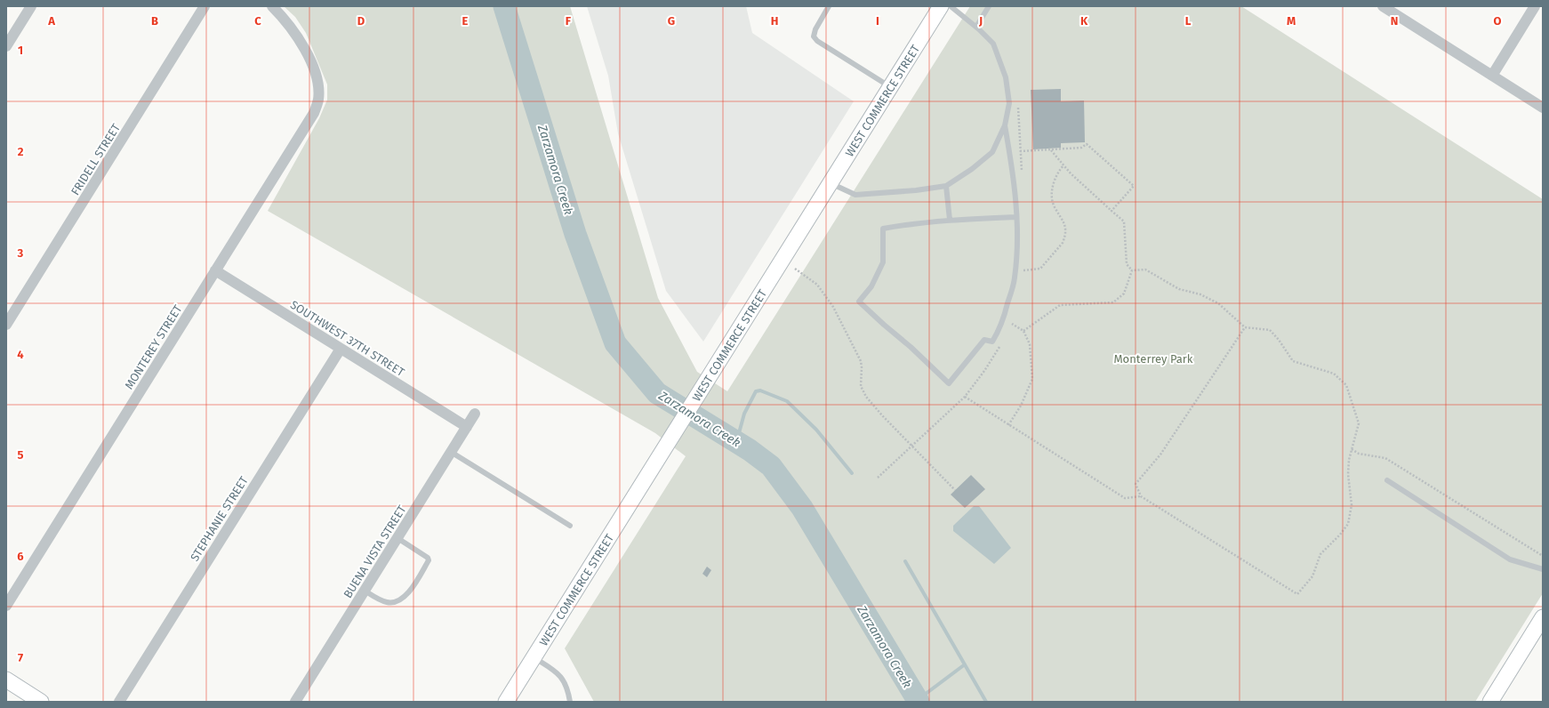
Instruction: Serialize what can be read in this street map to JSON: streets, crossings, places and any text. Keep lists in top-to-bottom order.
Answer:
{
  "streets": {
    "main road": ["WEST COMMERCE STREET"],
    "street": [
      "FRIDELL STREET",
      "SOUTHWEST 37TH STREET",
      "MONTEREY STREET",
      "STEPHANIE STREET",
      "BUENA VISTA STREET"
    ]
  },
  "crossings": [
    ["SOUTHWEST 37TH STREET", "MONTEREY STREET"],
    ["SOUTHWEST 37TH STREET", "STEPHANIE STREET"],
    ["SOUTHWEST 37TH STREET", "BUENA VISTA STREET"]
  ],
  "water": ["Zarzamora Creek"],
  "parks": ["Monterrey Park"],
  "grid": {
    "columns": [
      "A",
      "B",
      "C",
      "D",
      "E",
      "F",
      "G",
      "H",
      "I",
      "J",
      "K",
      "L",
      "M",
      "N",
      "O"
    ],
    "rows": [
      "1",
      "2",
      "3",
      "4",
      "5",
      "6",
      "7"
    ]
  }
}
